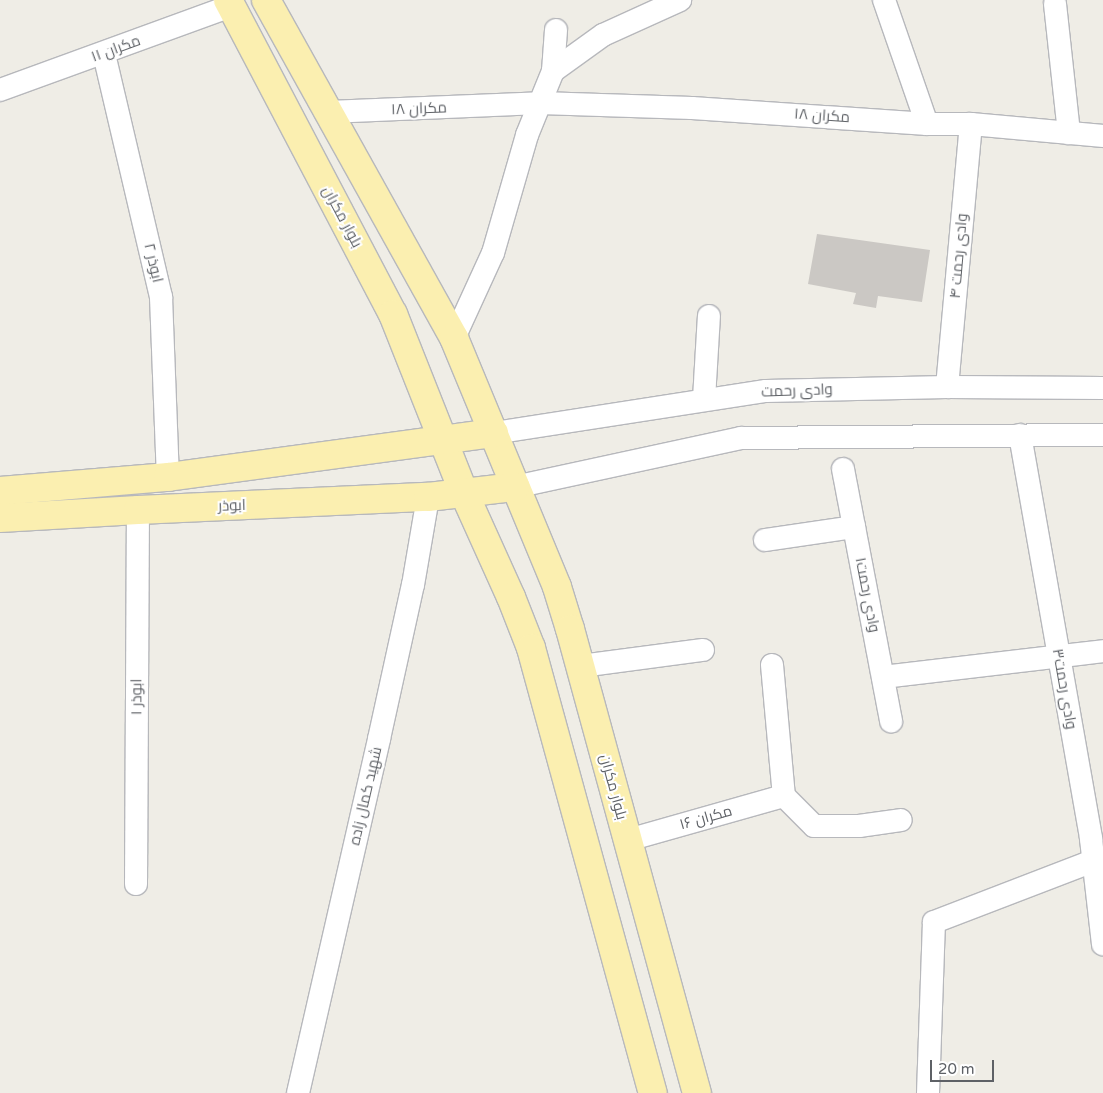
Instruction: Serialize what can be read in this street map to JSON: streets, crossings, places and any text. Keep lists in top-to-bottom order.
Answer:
{
  "streets": {
    "main road": ["بلوار مکران", "ابوذر"],
    "street": [
      "مکران ۱۱",
      "مکران ۱۸",
      "وادی رحمت ۴",
      "ابوذر ۲",
      "وادی رحمت",
      "وادی رحمت۱",
      "وادی رحمت۳",
      "ابوذر ۱",
      "شهید کمال زاده",
      "مکران ۱۶"
    ]
  },
  "crossings": [
    ["مکران ۱۱", "بلوار مکران"],
    ["مکران ۱۱", "ابوذر ۲"],
    ["مکران ۱۸", "بلوار مکران"],
    ["مکران ۱۸", "وادی رحمت ۴"],
    ["بلوار مکران", "وادی رحمت"],
    ["بلوار مکران", "ابوذر"],
    ["بلوار مکران", "مکران ۱۶"],
    ["وادی رحمت ۴", "وادی رحمت"],
    ["ابوذر", "ابوذر ۱"],
    ["ابوذر", "شهید کمال زاده"]
  ],
  "scale_bar": "20 m"
}
